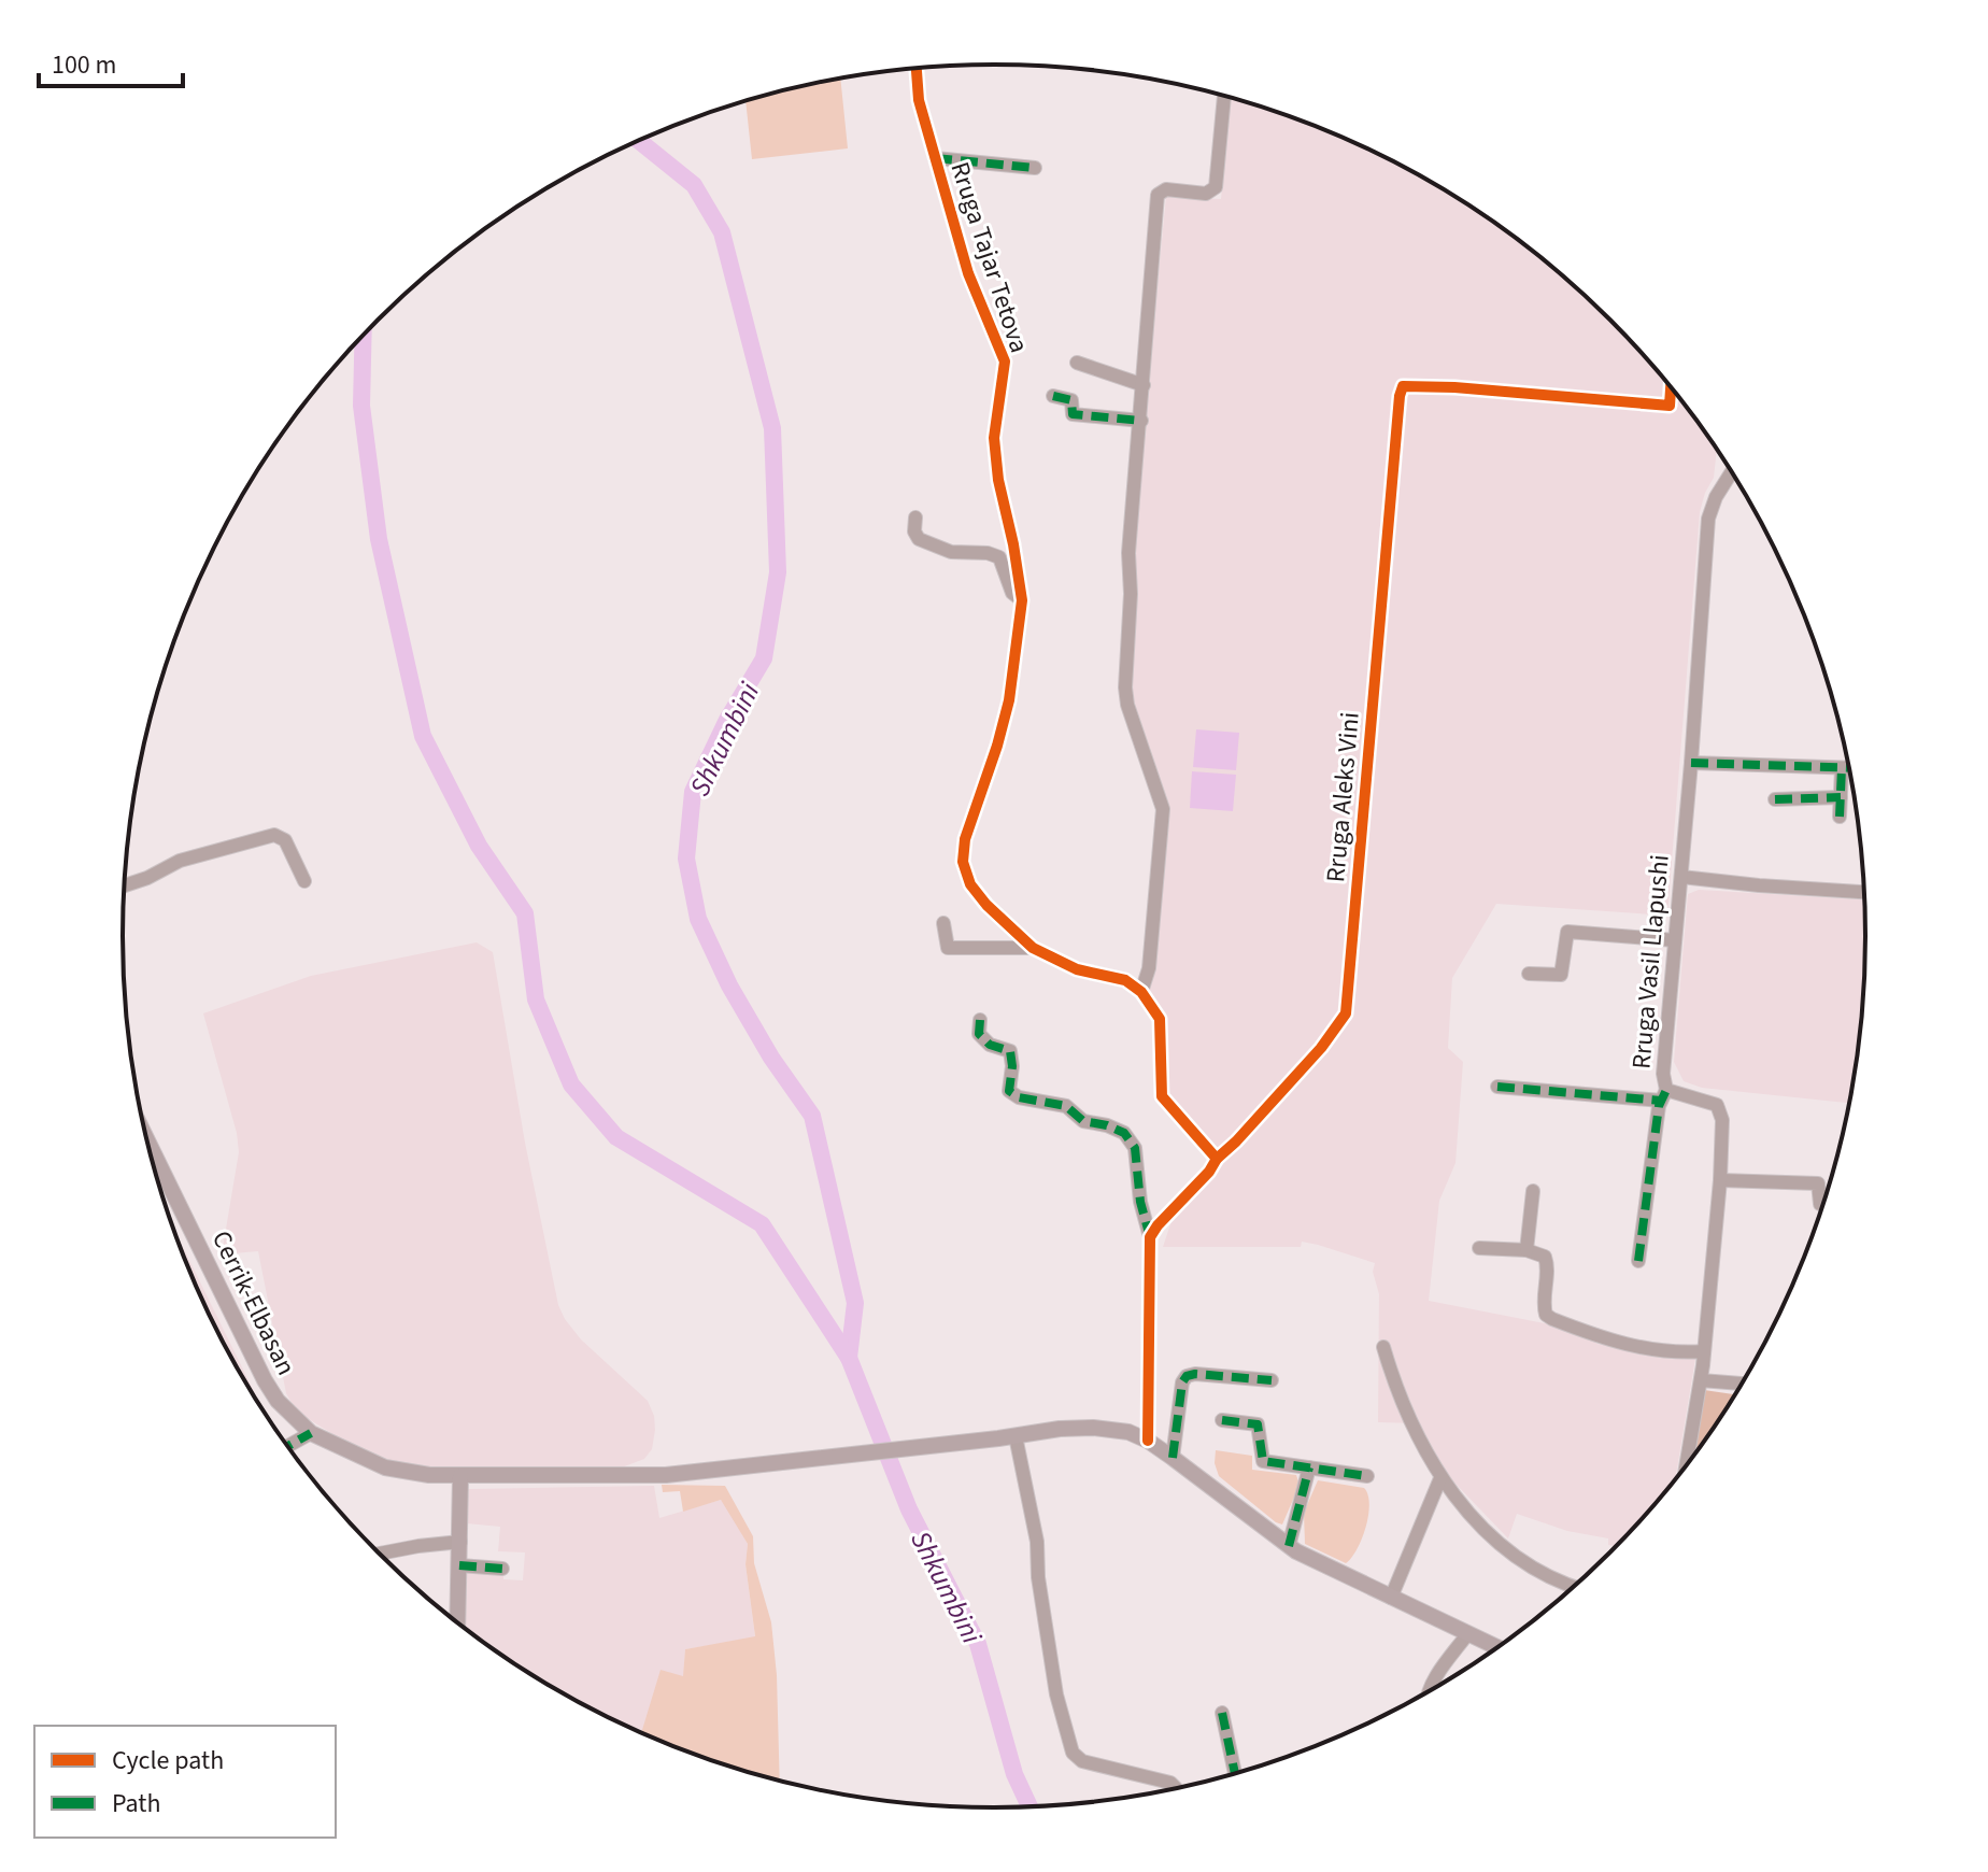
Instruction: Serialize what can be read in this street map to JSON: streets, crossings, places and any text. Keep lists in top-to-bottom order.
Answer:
{
  "streets": {
    "main road": ["Cerrik-Elbasan"],
    "street": ["Rruga Tajar Tetova", "Rruga Aleks Vini", "Rruga Vasil Llapushi"]
  },
  "water": ["Shkumbini"],
  "legend": ["Cycle path", "Path"],
  "scale_bar": "100 m"
}
